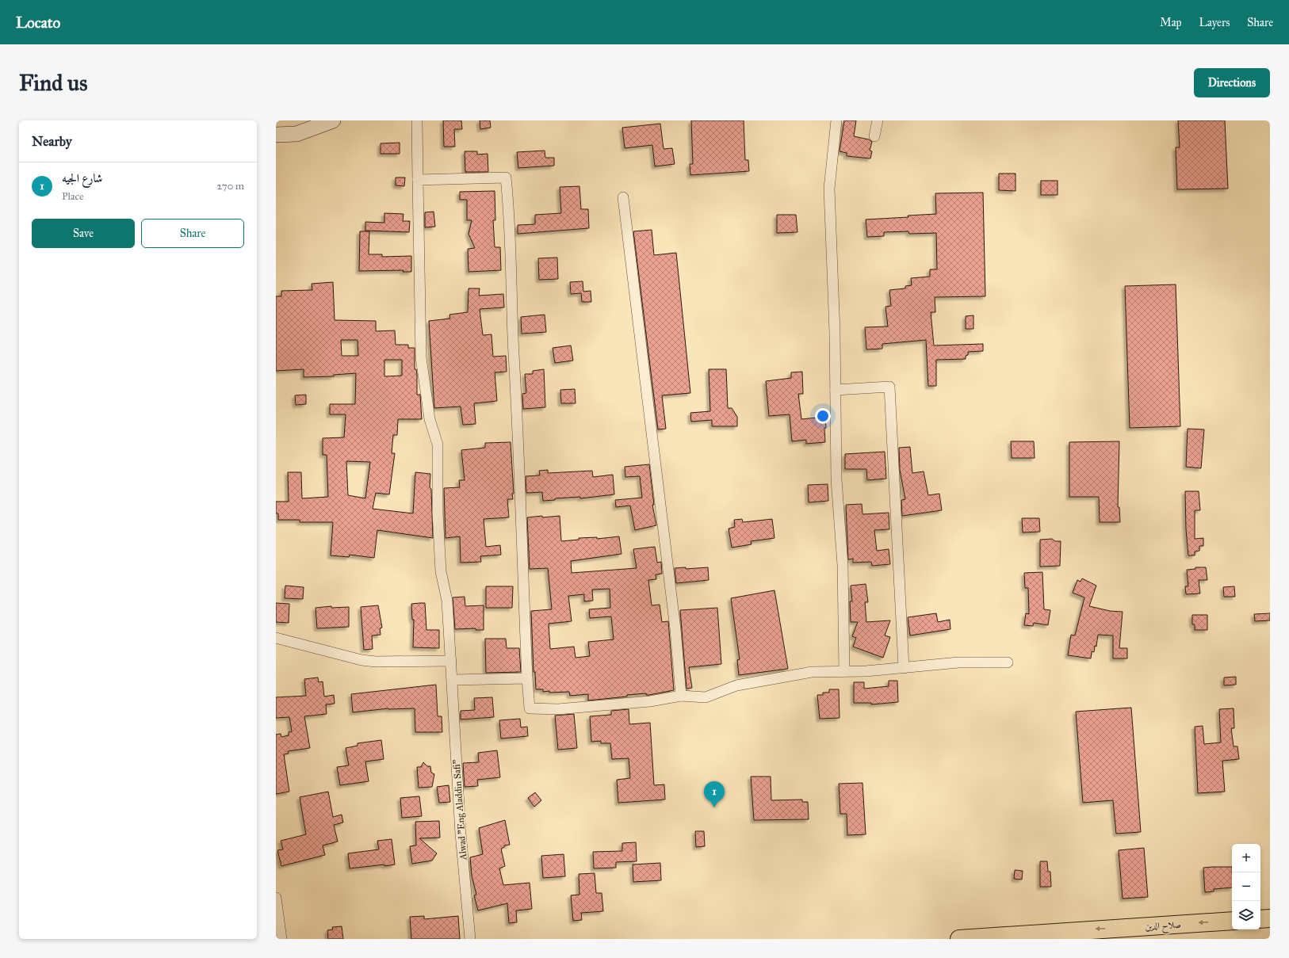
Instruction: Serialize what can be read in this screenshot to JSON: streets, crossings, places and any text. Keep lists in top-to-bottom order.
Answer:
{
  "streets": {
    "highway": ["صلاح الدين"],
    "street": ["Alwad \"Eng Aladdin Safi\""]
  },
  "one_way": ["صلاح الدين"],
  "page": {
    "header": "Locato",
    "nav": ["Map", "Layers", "Share"],
    "buttons": [
      "Directions",
      ["Save", "Share"]
    ],
    "title": "Find us",
    "heading": "Nearby",
    "list": [
      {
        "mark": "1",
        "name": "شارع الجيه",
        "note": "Place",
        "value": "270 m"
      }
    ],
    "pins": "1",
    "map_buttons": ["+", "−"]
  }
}
